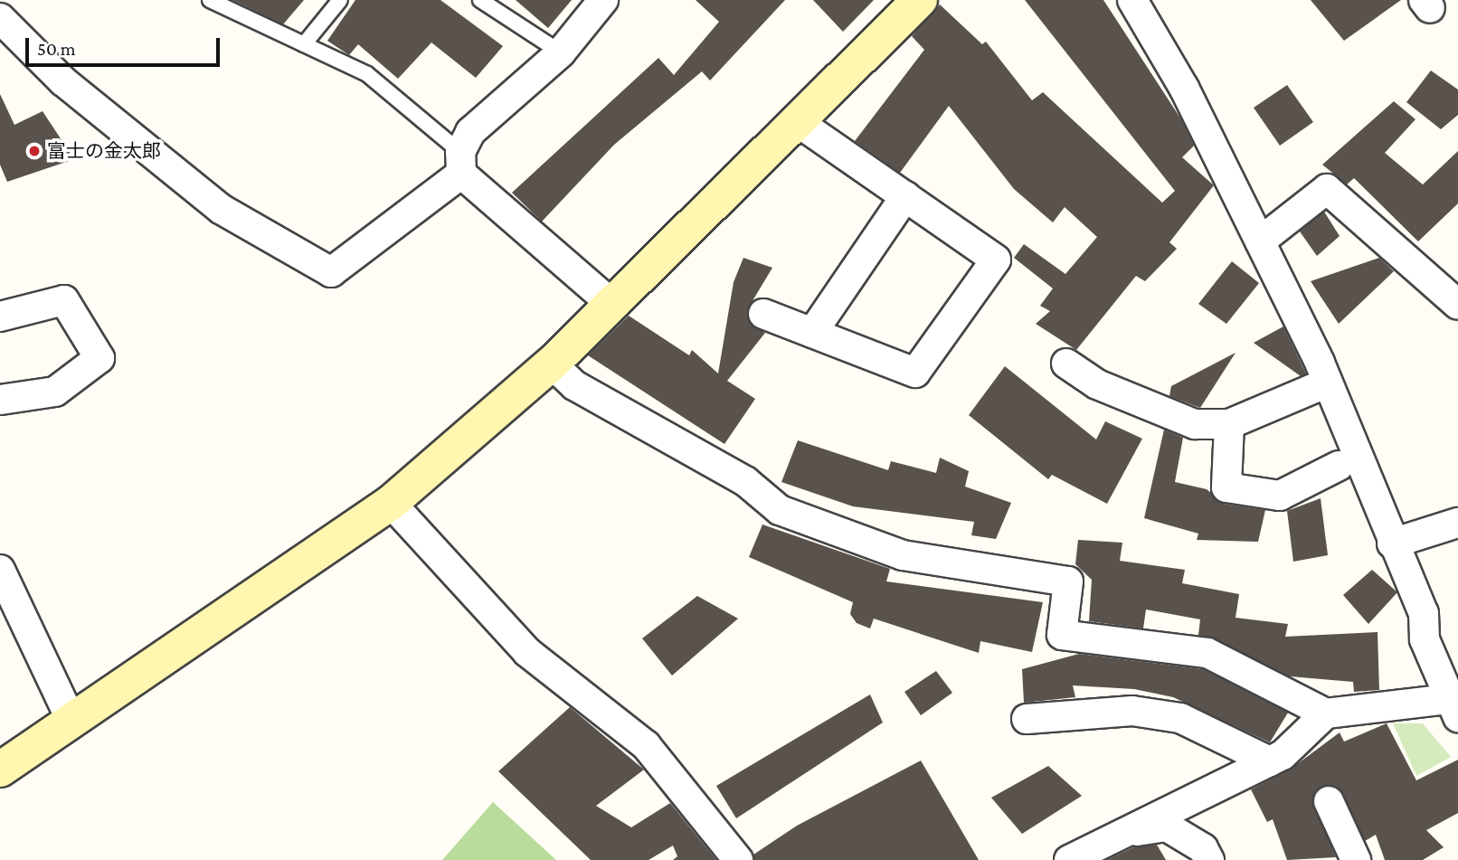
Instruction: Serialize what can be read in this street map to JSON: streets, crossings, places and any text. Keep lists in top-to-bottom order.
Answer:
{
  "places": ["富士の金太郎"],
  "scale_bar": "50 m"
}
